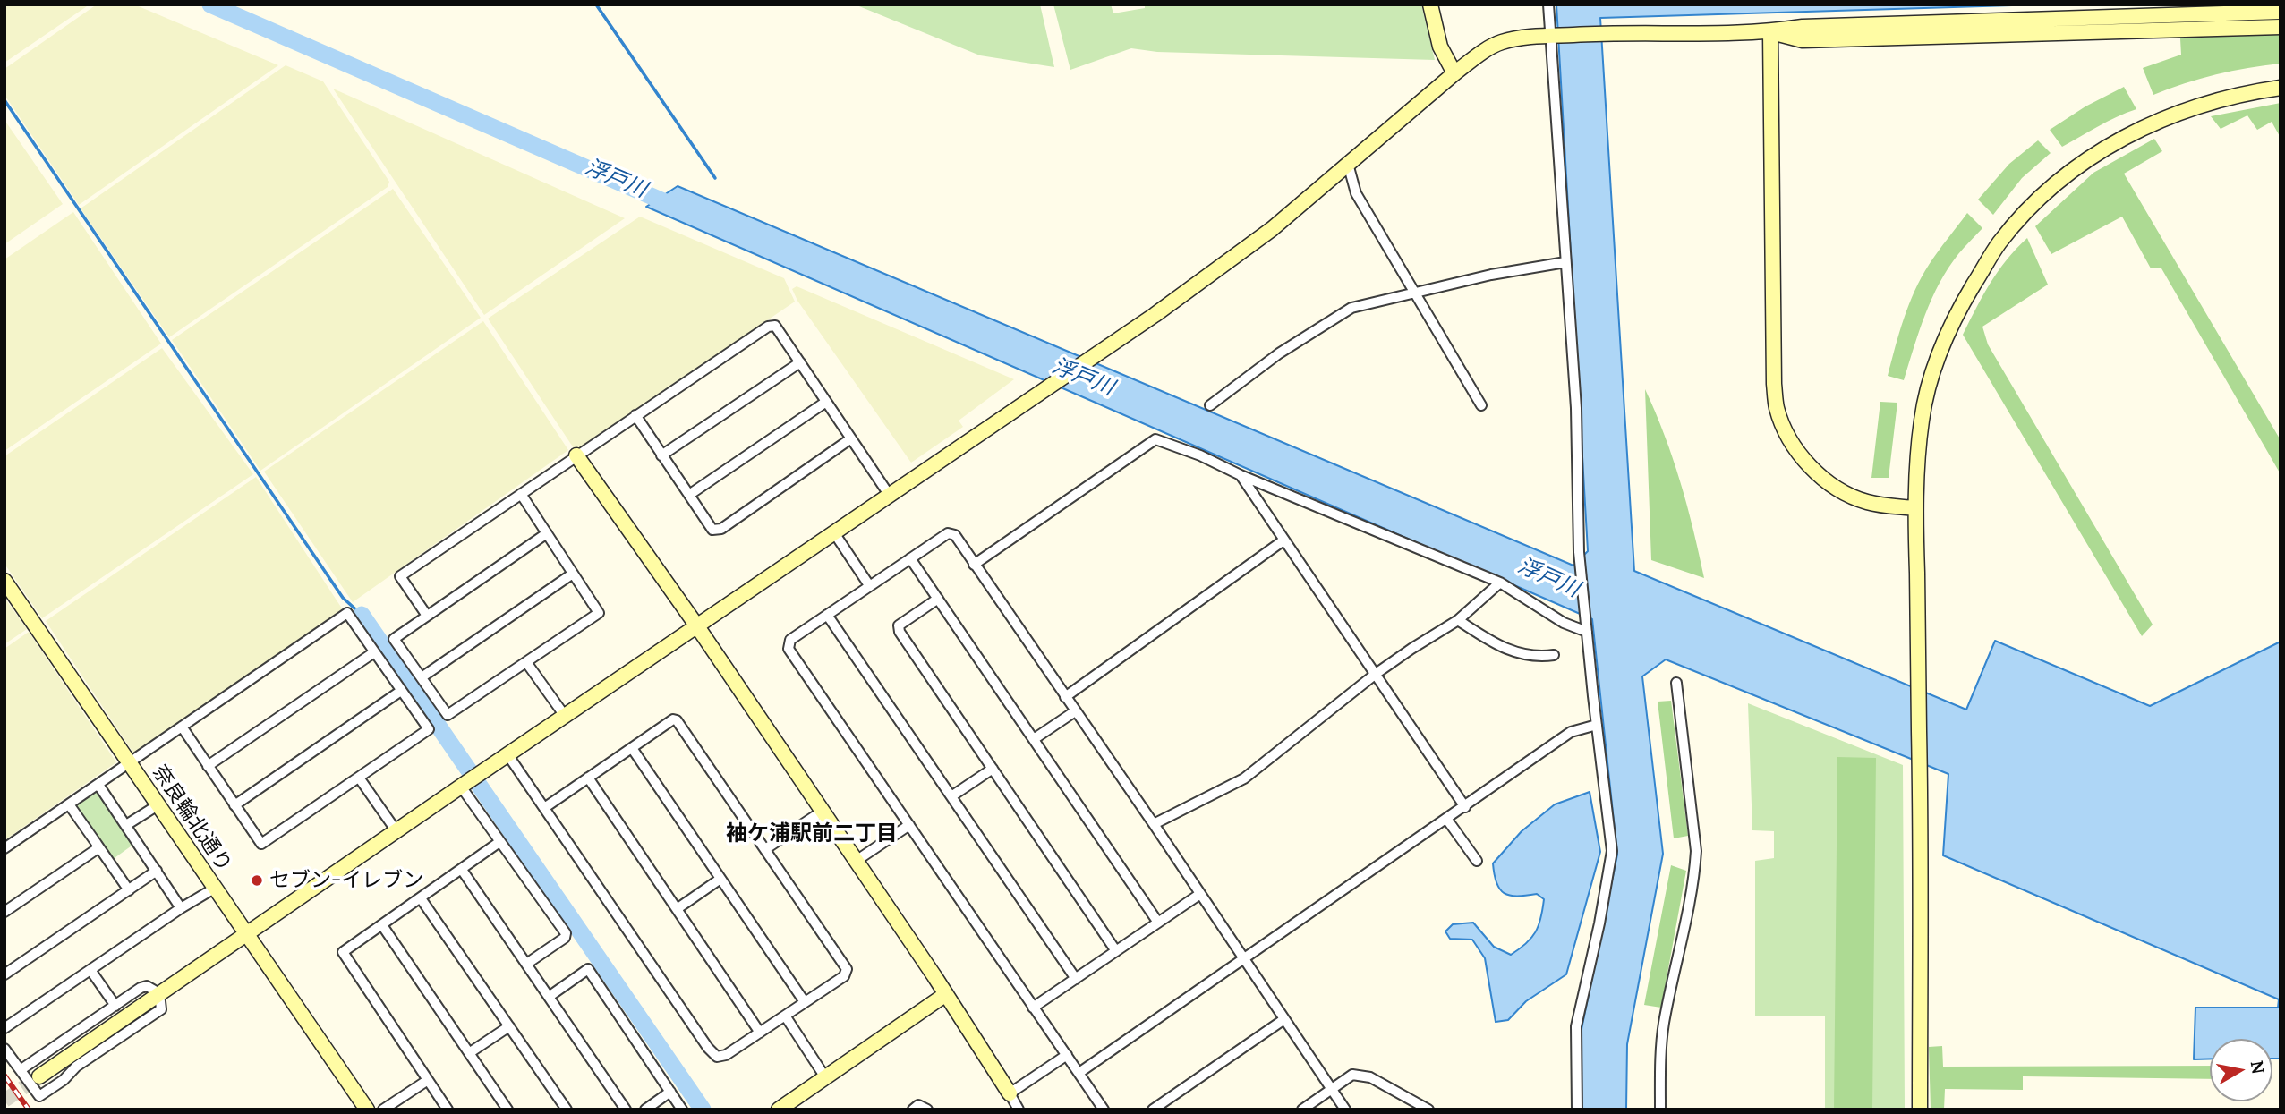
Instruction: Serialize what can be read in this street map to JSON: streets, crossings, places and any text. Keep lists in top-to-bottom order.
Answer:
{
  "streets": {
    "street": ["奈良輪北通り"]
  },
  "districts": ["袖ケ浦駅前二丁目"],
  "water": ["浮戸川"],
  "places": ["セブン-イレブン"],
  "north": "right"
}
